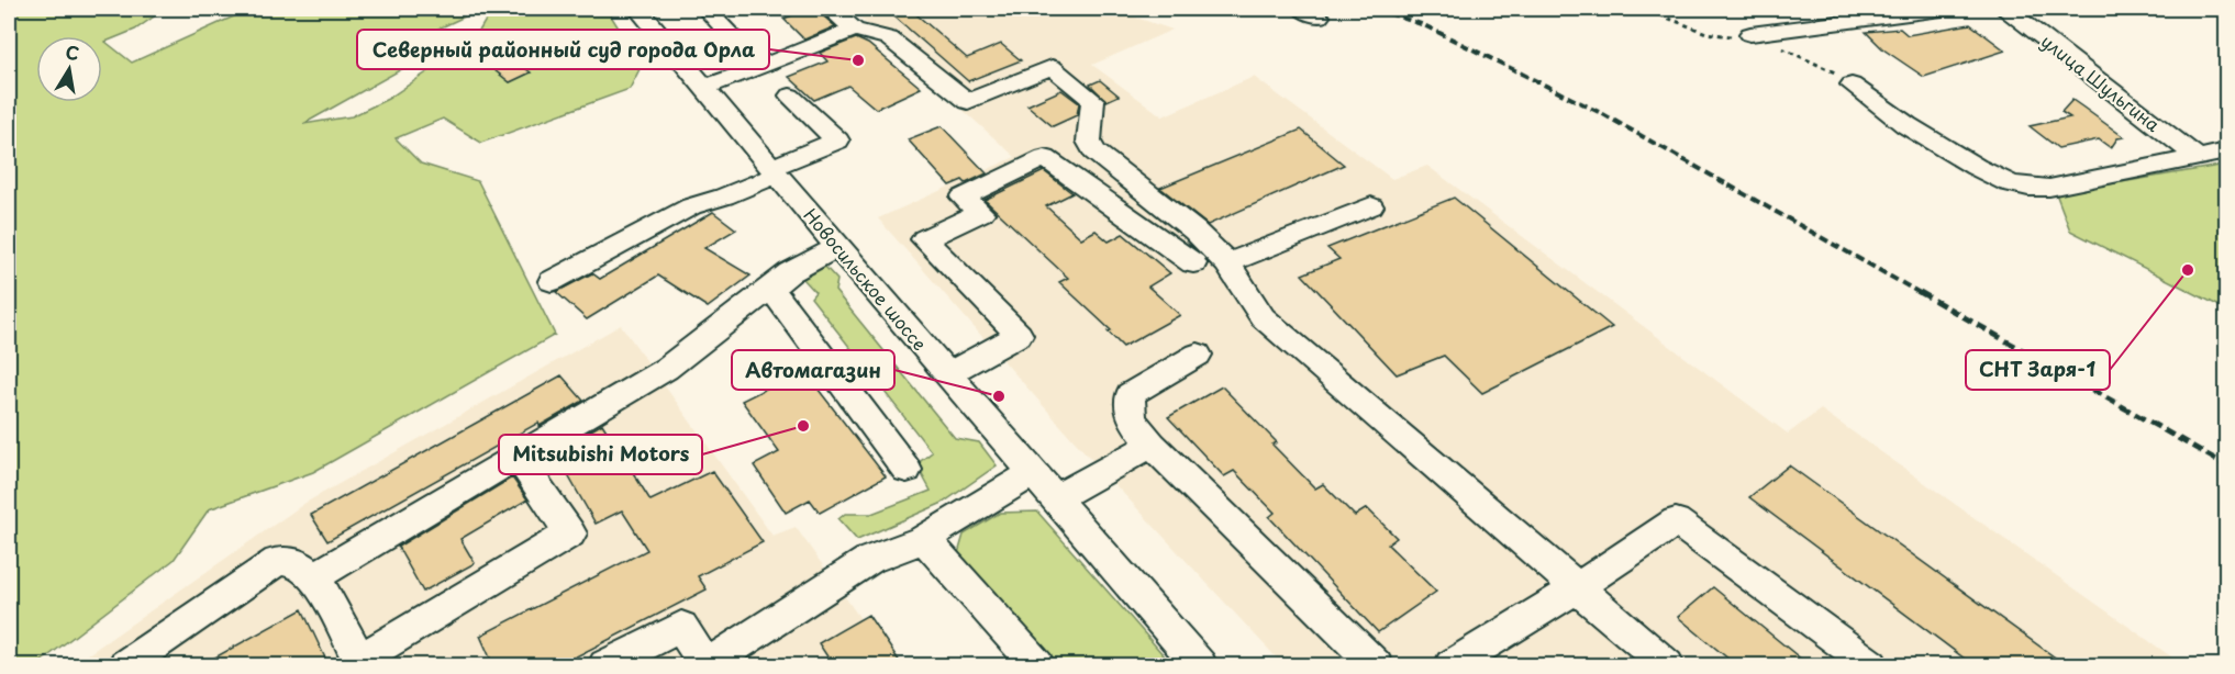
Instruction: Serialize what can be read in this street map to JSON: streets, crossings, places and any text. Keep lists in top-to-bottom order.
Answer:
{
  "streets": {
    "street": ["улица Шульгина", "Новосильское шоссе"]
  },
  "places": [
    "Северный районный суд города Орла",
    "СНТ Заря-1",
    "Автомагазин",
    "Mitsubishi Motors"
  ],
  "north": "top"
}
